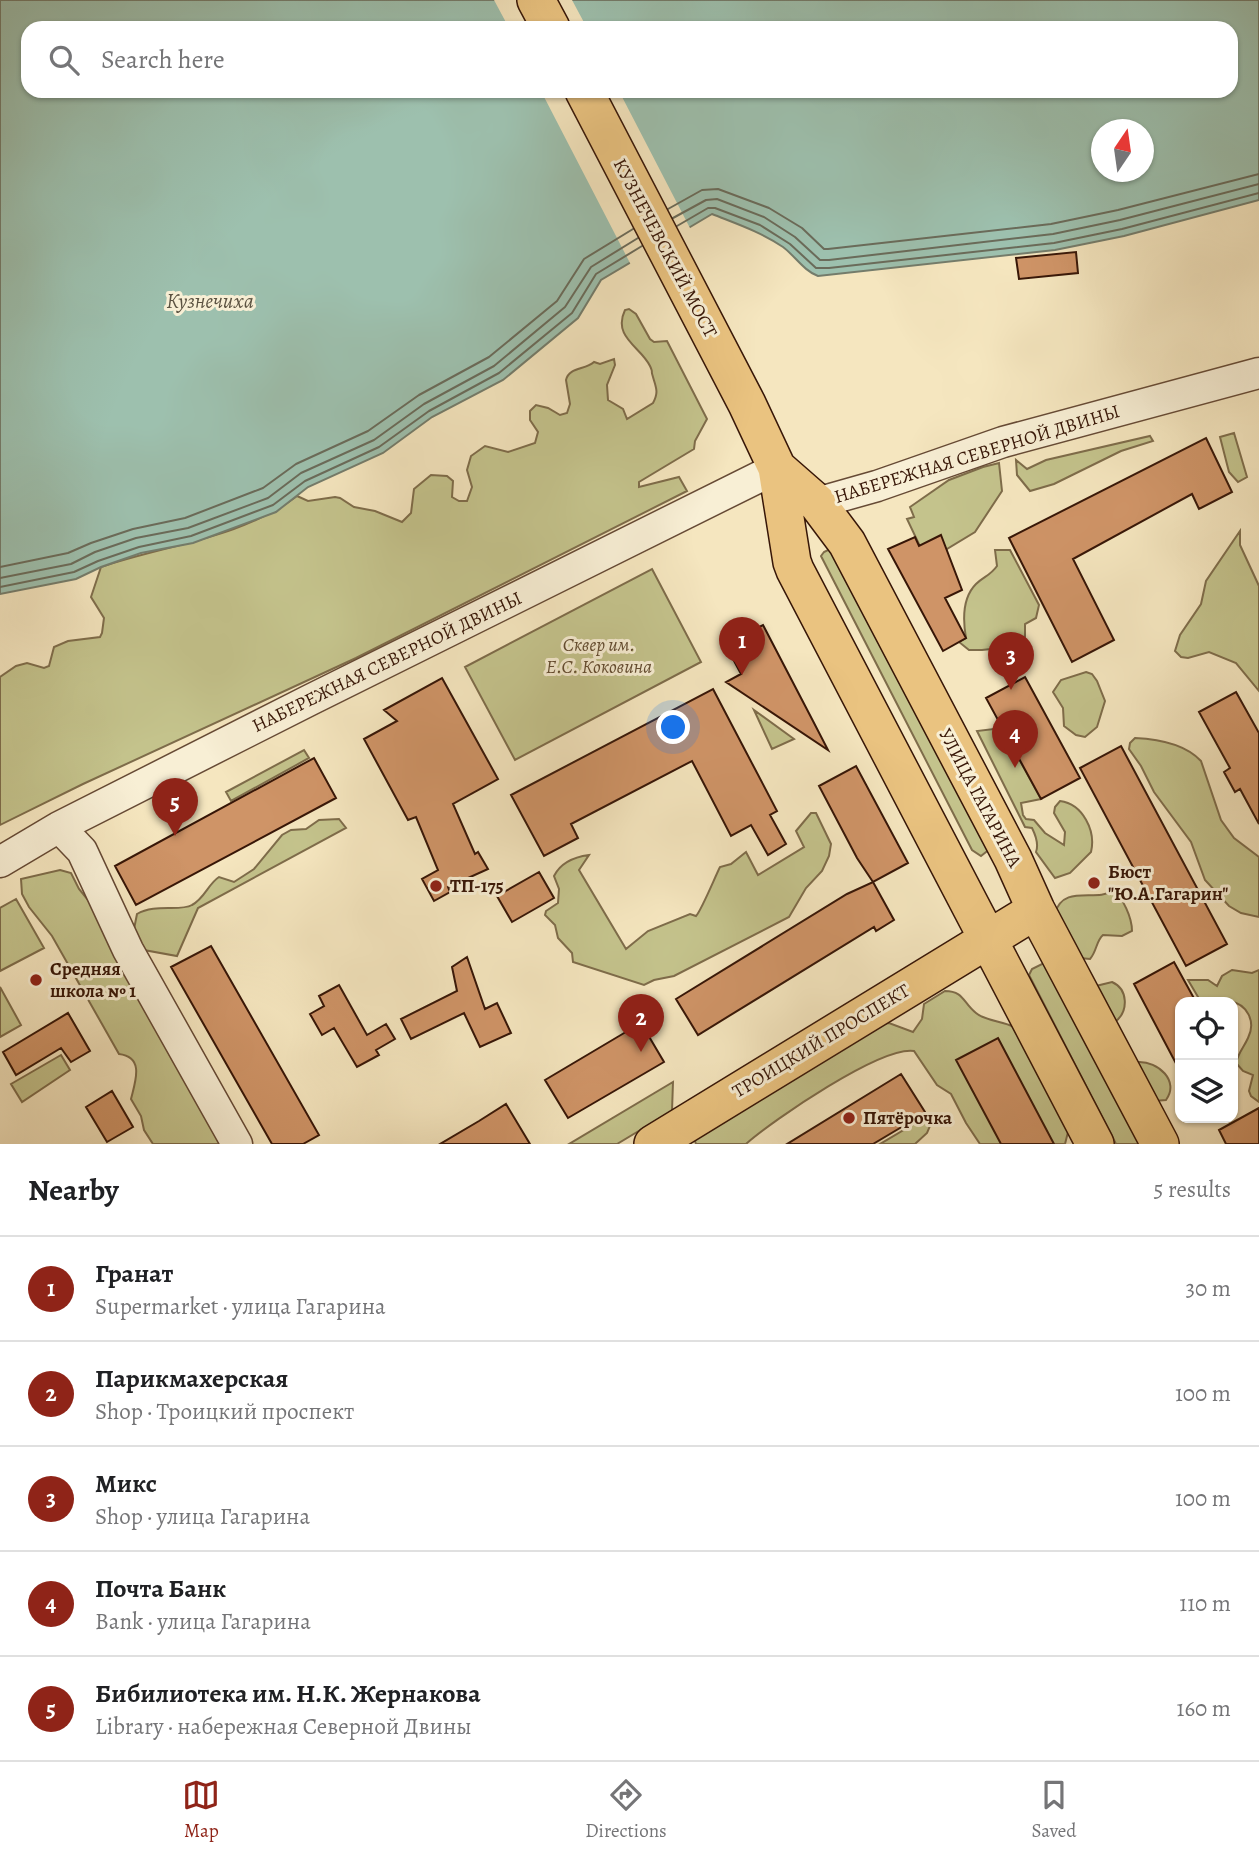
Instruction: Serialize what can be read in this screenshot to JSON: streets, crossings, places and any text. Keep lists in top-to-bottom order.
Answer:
{
  "streets": {
    "main road": ["КУЗНЕЧЕВСКИЙ МОСТ", "УЛИЦА ГАГАРИНА", "ТРОИЦКИЙ ПРОСПЕКТ"],
    "street": ["НАБЕРЕЖНАЯ СЕВЕРНОЙ ДВИНЫ"]
  },
  "crossings": [
    ["КУЗНЕЧЕВСКИЙ МОСТ", "УЛИЦА ГАГАРИНА"],
    ["НАБЕРЕЖНАЯ СЕВЕРНОЙ ДВИНЫ", "УЛИЦА ГАГАРИНА"],
    ["УЛИЦА ГАГАРИНА", "ТРОИЦКИЙ ПРОСПЕКТ"]
  ],
  "water": ["Кузнечиха"],
  "parks": ["Сквер им. Е.С. Коковина"],
  "places": [
    "Бюст \"Ю.А.Гагарин\"",
    "ТП-175",
    "Средняя школа № 1",
    "Пятёрочка"
  ],
  "north": "top",
  "page": {
    "search": "Search here",
    "pins": [
      "1",
      "3",
      "4",
      "5",
      "2"
    ],
    "heading": ["Nearby", "5 results"],
    "list": [
      {
        "mark": "1",
        "name": "Гранат",
        "note": "Supermarket · улица Гагарина",
        "value": "30 m"
      },
      {
        "mark": "2",
        "name": "Парикмахерская",
        "note": "Shop · Троицкий проспект",
        "value": "100 m"
      },
      {
        "mark": "3",
        "name": "Микс",
        "note": "Shop · улица Гагарина",
        "value": "100 m"
      },
      {
        "mark": "4",
        "name": "Почта Банк",
        "note": "Bank · улица Гагарина",
        "value": "110 m"
      },
      {
        "mark": "5",
        "name": "Бибилиотека им. Н.К. Жернакова",
        "note": "Library · набережная Северной Двины",
        "value": "160 m"
      }
    ],
    "nav": ["Map", "Directions", "Saved"]
  }
}
